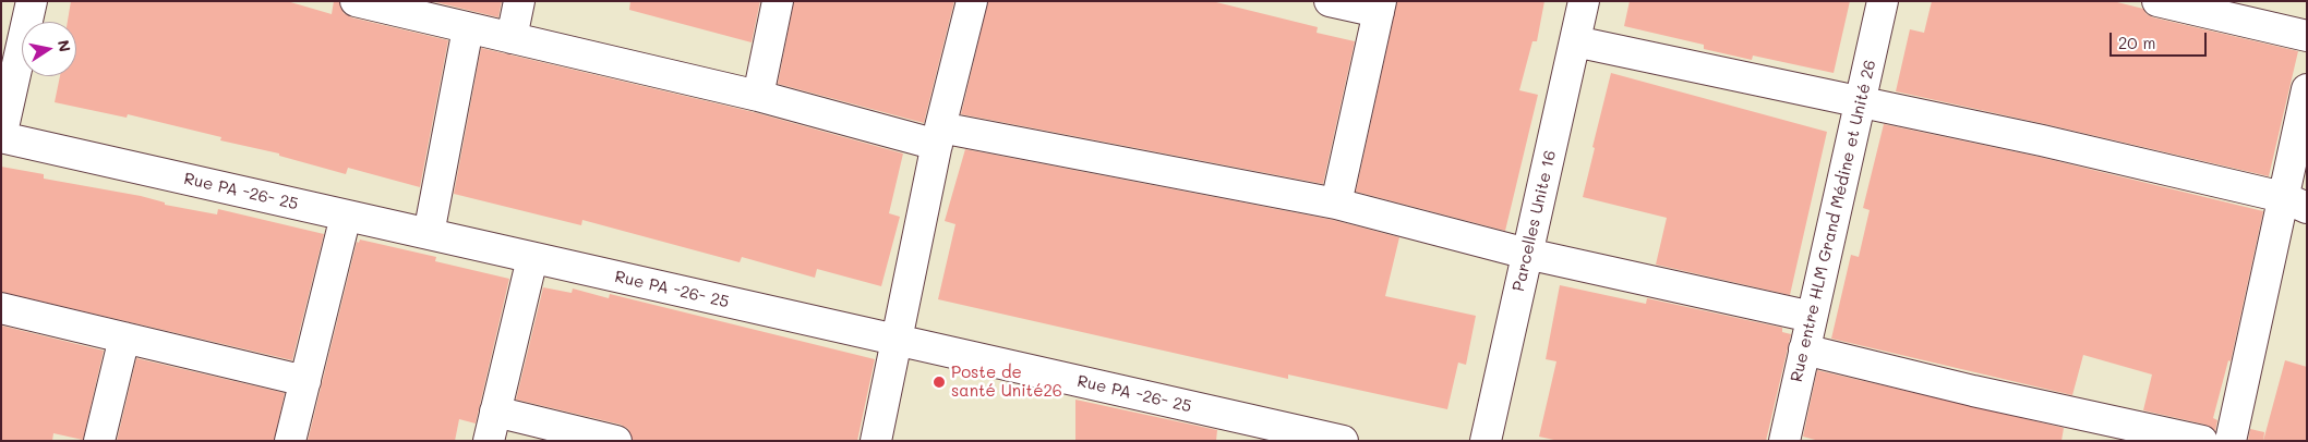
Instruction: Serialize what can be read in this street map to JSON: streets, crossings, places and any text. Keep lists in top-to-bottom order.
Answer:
{
  "streets": {
    "street": ["Rue PA -26- 25", "Parcelles Unite 16", "Rue entre HLM Grand Médine et Unité 26"]
  },
  "places": ["Poste de santé Unité26"],
  "scale_bar": "20 m",
  "north": "right"
}
